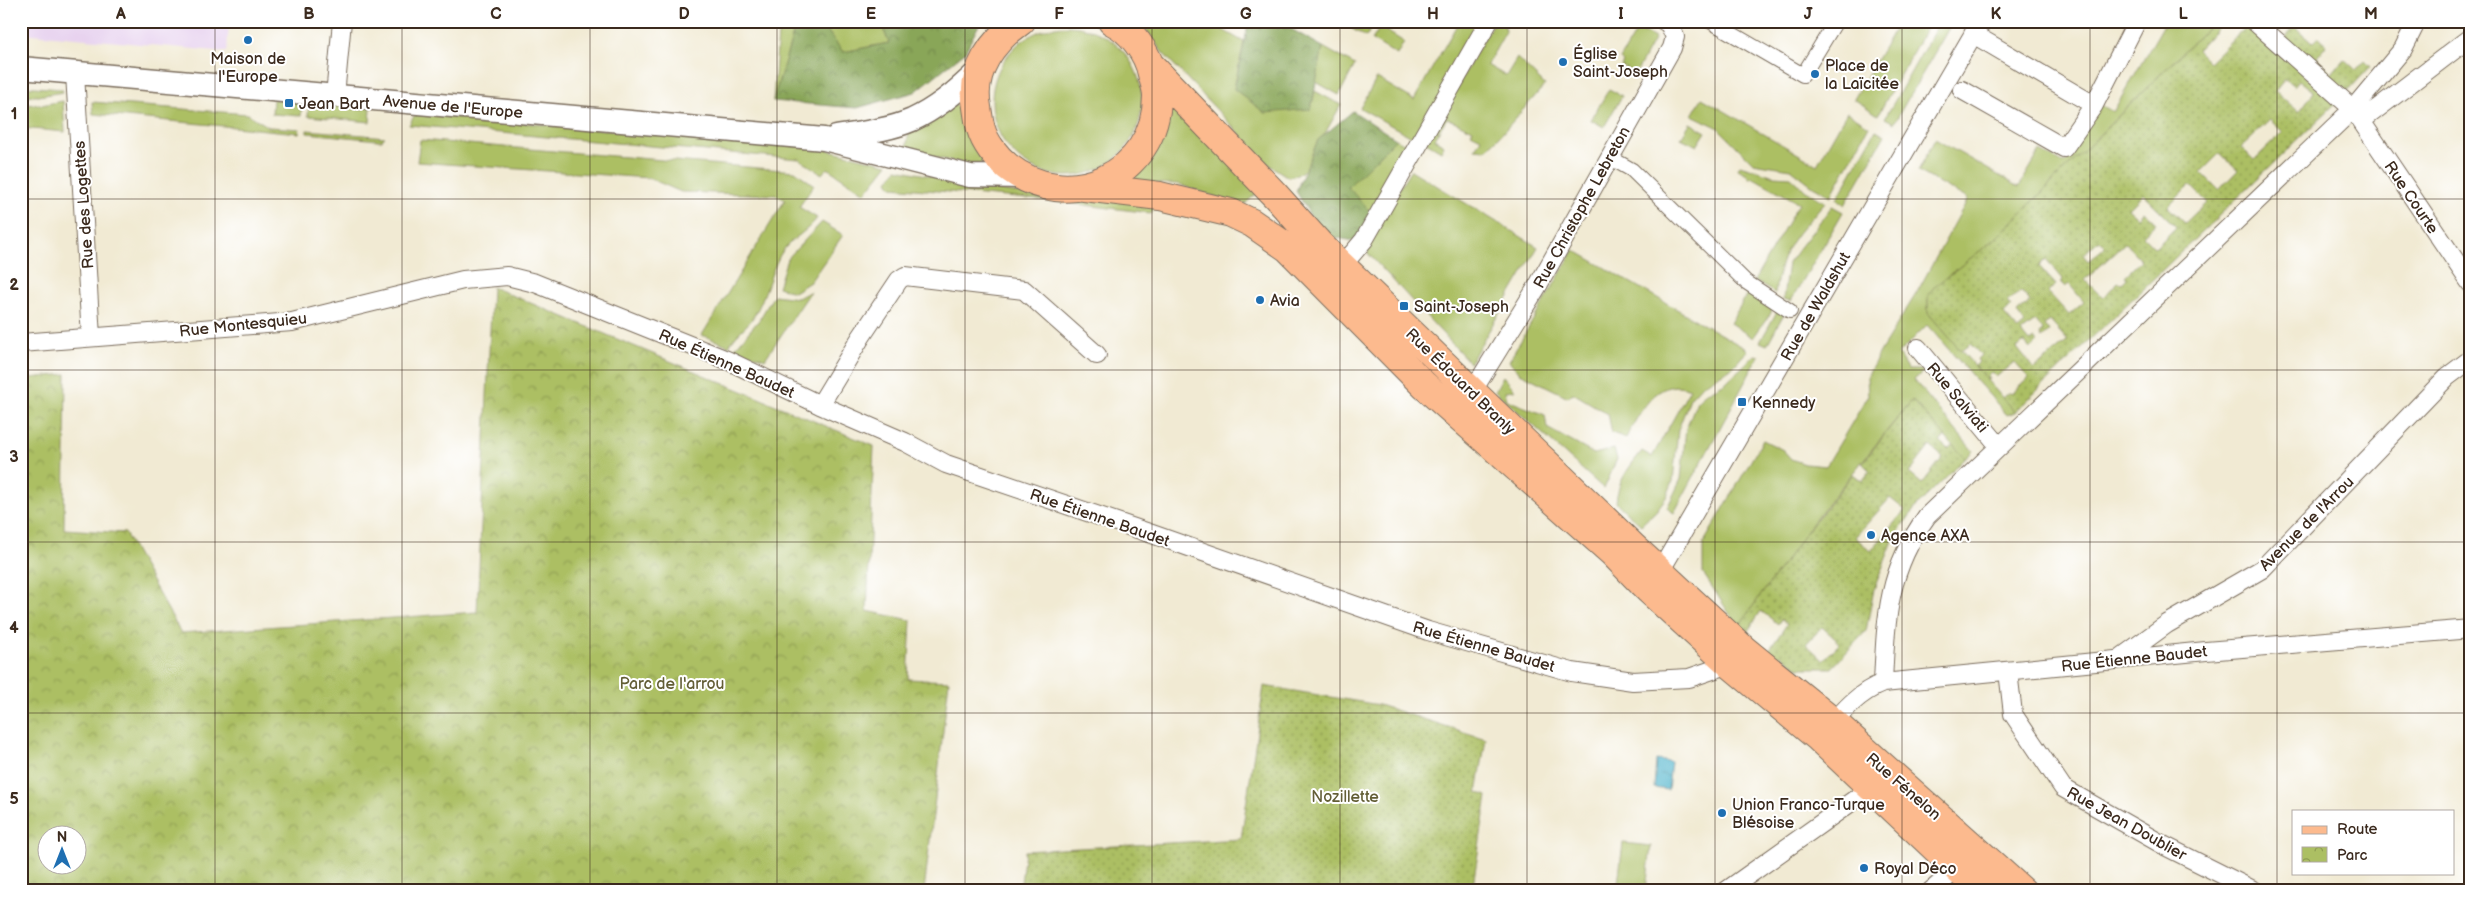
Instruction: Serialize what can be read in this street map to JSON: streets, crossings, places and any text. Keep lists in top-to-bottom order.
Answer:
{
  "streets": {
    "main road": ["Rue Édouard Branly", "Rue Fénelon"],
    "street": [
      "Avenue de l'Europe",
      "Rue Courte",
      "Rue des Logettes",
      "Rue Christophe Lebreton",
      "Rue de Waldshut",
      "Rue Montesquieu",
      "Rue Étienne Baudet",
      "Rue Salviati",
      "Avenue de l'Arrou",
      "Rue Jean Doublier"
    ]
  },
  "crossings": [
    ["Avenue de l'Europe", "Rue des Logettes"],
    ["Rue des Logettes", "Rue Montesquieu"],
    ["Rue Christophe Lebreton", "Rue Édouard Branly"],
    ["Rue de Waldshut", "Rue Édouard Branly"],
    ["Rue Montesquieu", "Rue Étienne Baudet"],
    ["Rue Étienne Baudet", "Rue Édouard Branly"],
    ["Rue Étienne Baudet", "Avenue de l'Arrou"],
    ["Rue Étienne Baudet", "Rue Fénelon"],
    ["Rue Étienne Baudet", "Rue Jean Doublier"],
    ["Rue Édouard Branly", "Rue Fénelon"]
  ],
  "parks": ["Parc de l'arrou", "Nozillette"],
  "places": {
    "other": [
      "Maison de l'Europe",
      "Église Saint-Joseph",
      "Place de la Laïcitée",
      "Avia",
      "Agence AXA",
      "Union Franco-Turque Blésoise",
      "Royal Déco"
    ],
    "transit": ["Jean Bart", "Saint-Joseph", "Kennedy"]
  },
  "legend": ["Route", "Parc"],
  "north": "top",
  "grid": {
    "columns": [
      "A",
      "B",
      "C",
      "D",
      "E",
      "F",
      "G",
      "H",
      "I",
      "J",
      "K",
      "L",
      "M"
    ],
    "rows": [
      "1",
      "2",
      "3",
      "4",
      "5"
    ]
  }
}
